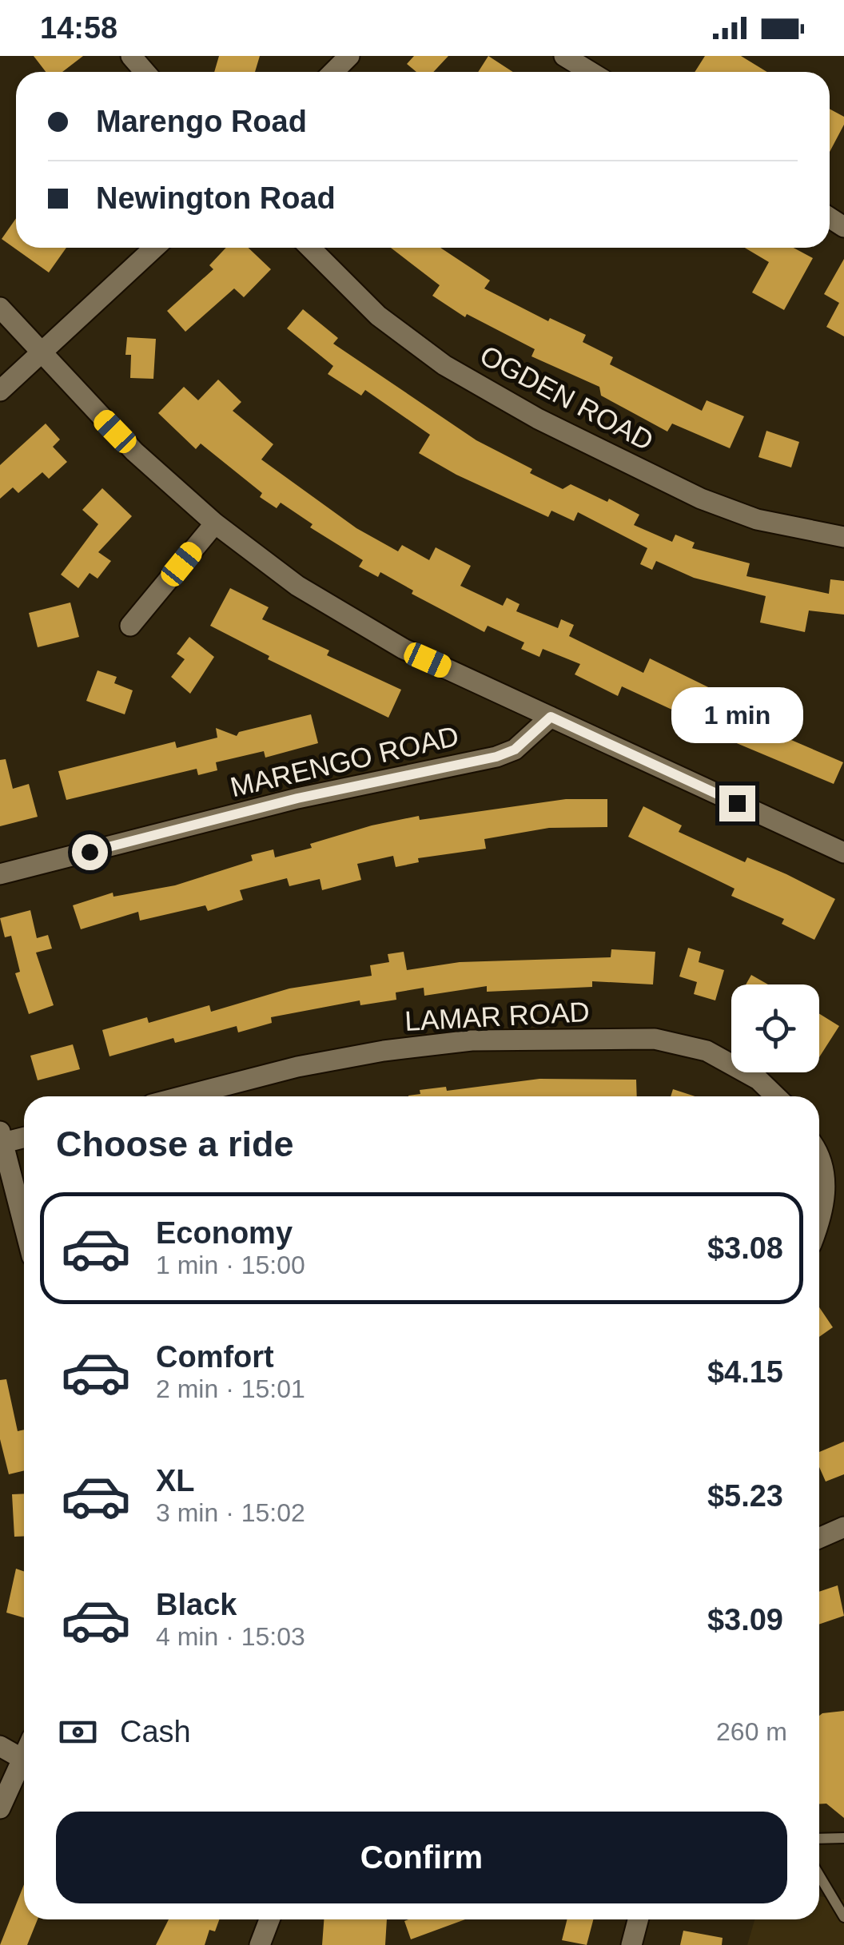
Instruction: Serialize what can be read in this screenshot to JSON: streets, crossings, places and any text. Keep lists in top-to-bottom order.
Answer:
{
  "streets": {
    "street": ["OGDEN ROAD", "MARENGO ROAD", "LAMAR ROAD"]
  },
  "page": {
    "status": "14:58",
    "banner": ["Marengo Road", "Newington Road"],
    "bubble": "1 min",
    "heading": "Choose a ride",
    "list": [
      {
        "name": "Economy",
        "note": "1 min · 15:00",
        "value": "$3.08"
      },
      {
        "name": "Comfort",
        "note": "2 min · 15:01",
        "value": "$4.15"
      },
      {
        "name": "XL",
        "note": "3 min · 15:02",
        "value": "$5.23"
      },
      {
        "name": "Black",
        "note": "4 min · 15:03",
        "value": "$3.09"
      }
    ],
    "pay": ["Cash", "260 m"],
    "buttons": "Confirm"
  }
}
